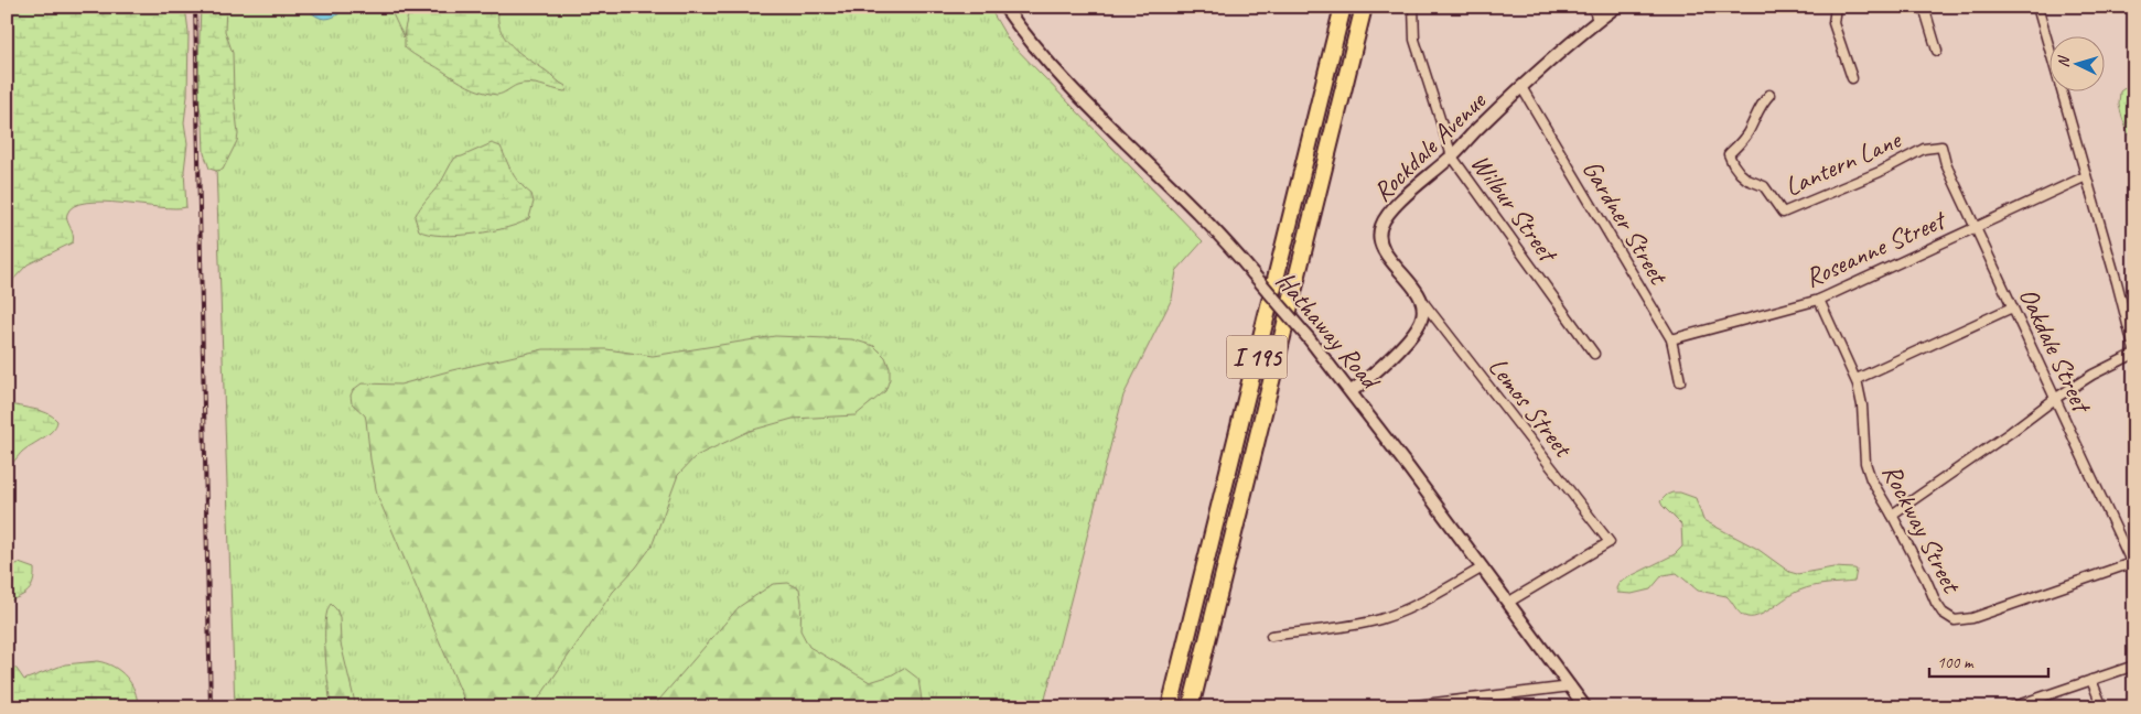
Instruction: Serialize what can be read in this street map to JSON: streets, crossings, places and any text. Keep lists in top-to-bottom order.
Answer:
{
  "streets": {
    "highway": ["I 195"],
    "main road": ["Rockdale Avenue", "Hathaway Road"],
    "street": [
      "Lantern Lane",
      "Wilbur Street",
      "Gardner Street",
      "Roseanne Street",
      "Oakdale Street",
      "Lemos Street",
      "Rockway Street"
    ]
  },
  "crossings": [
    ["Rockdale Avenue", "Wilbur Street"],
    ["Rockdale Avenue", "Gardner Street"],
    ["Rockdale Avenue", "Lemos Street"],
    ["Lantern Lane", "Oakdale Street"],
    ["Gardner Street", "Roseanne Street"],
    ["Roseanne Street", "Oakdale Street"],
    ["Roseanne Street", "Rockway Street"],
    ["Hathaway Road", "Lemos Street"],
    ["Oakdale Street", "Rockway Street"]
  ],
  "scale_bar": "100 m",
  "north": "left"
}
